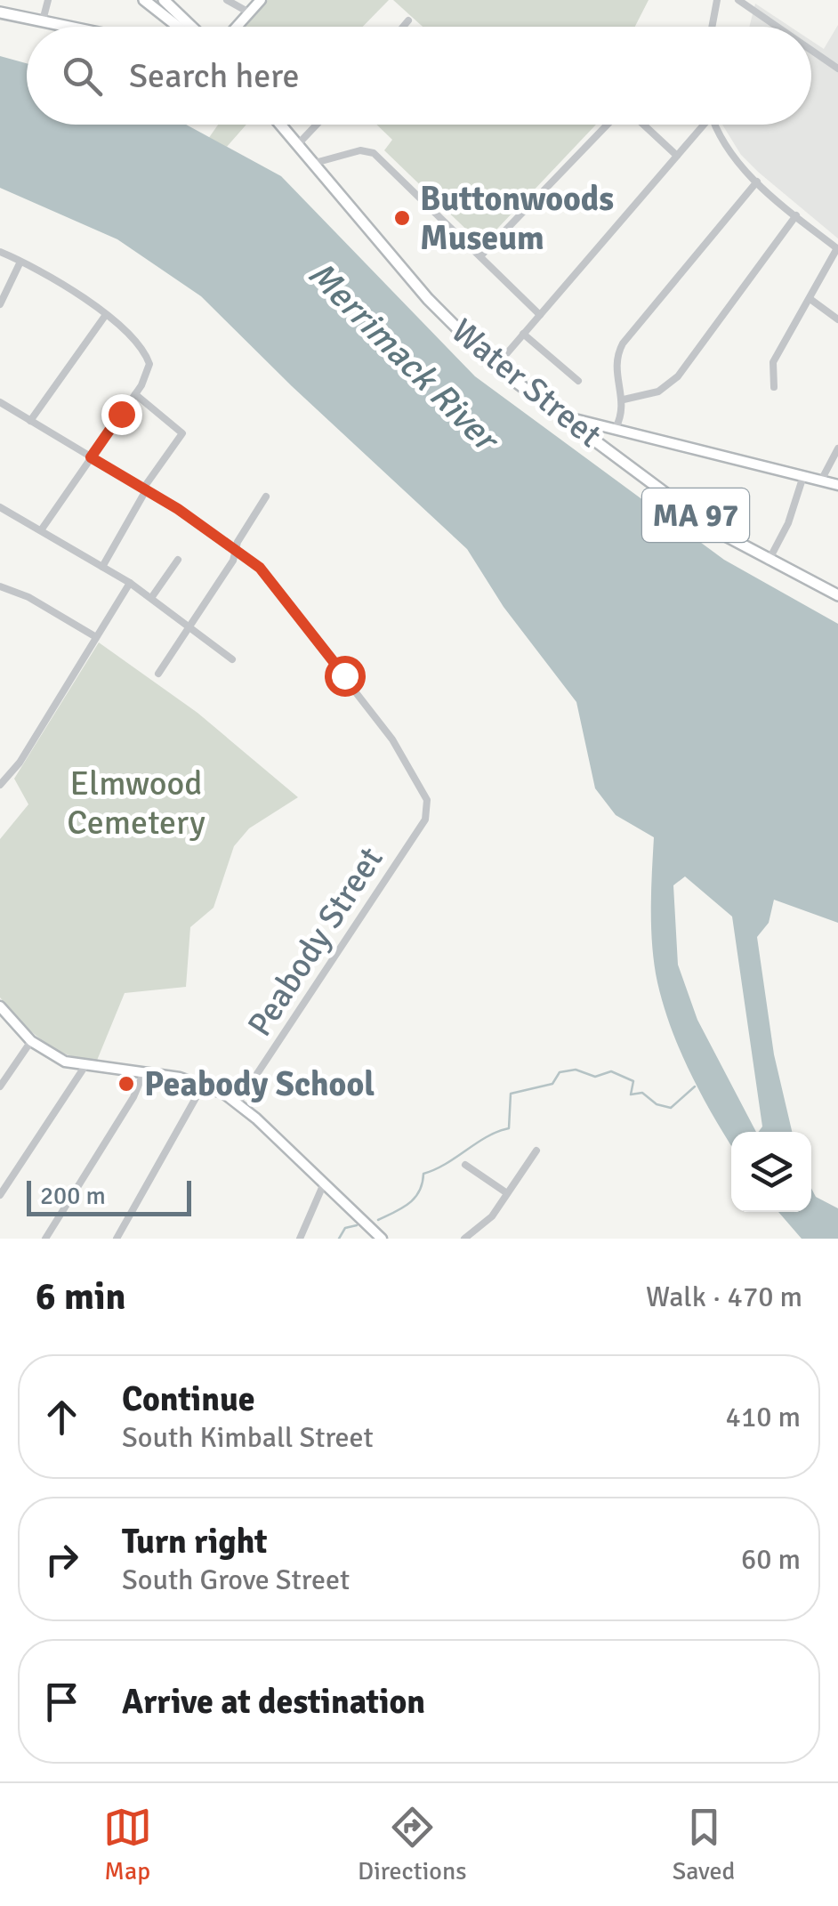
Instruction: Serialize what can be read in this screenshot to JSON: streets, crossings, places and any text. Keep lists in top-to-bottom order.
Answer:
{
  "streets": {
    "main road": ["Water Street", "MA 97"],
    "street": ["Peabody Street"]
  },
  "water": ["Merrimack River"],
  "parks": ["Elmwood Cemetery"],
  "places": ["Buttonwoods Museum", "Peabody School"],
  "scale_bar": "200 m",
  "page": {
    "search": "Search here",
    "scale": "200 m",
    "heading": ["6 min", "Walk · 470 m"],
    "list": [
      ["Continue", "South Kimball Street", "410 m"],
      ["Turn right", "South Grove Street", "60 m"],
      "Arrive at destination"
    ],
    "nav": ["Map", "Directions", "Saved"]
  }
}
